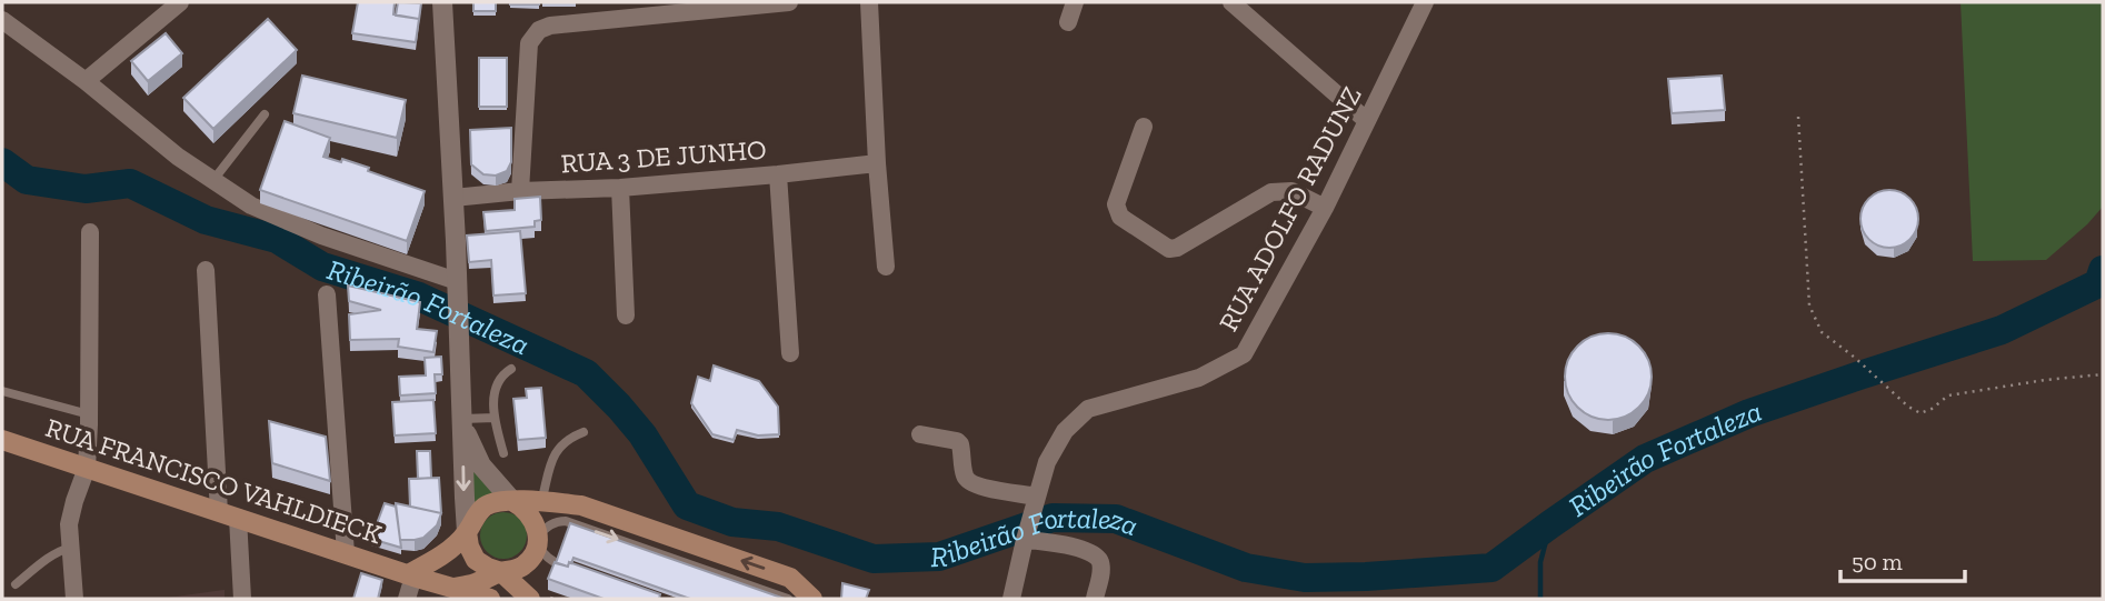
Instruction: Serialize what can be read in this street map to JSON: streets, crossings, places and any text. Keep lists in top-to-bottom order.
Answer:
{
  "streets": {
    "main road": ["RUA FRANCISCO VAHLDIECK"],
    "street": ["RUA 3 DE JUNHO", "RUA ADOLFO RADUNZ"]
  },
  "water": ["Ribeirão Fortaleza"],
  "scale_bar": "50 m"
}
